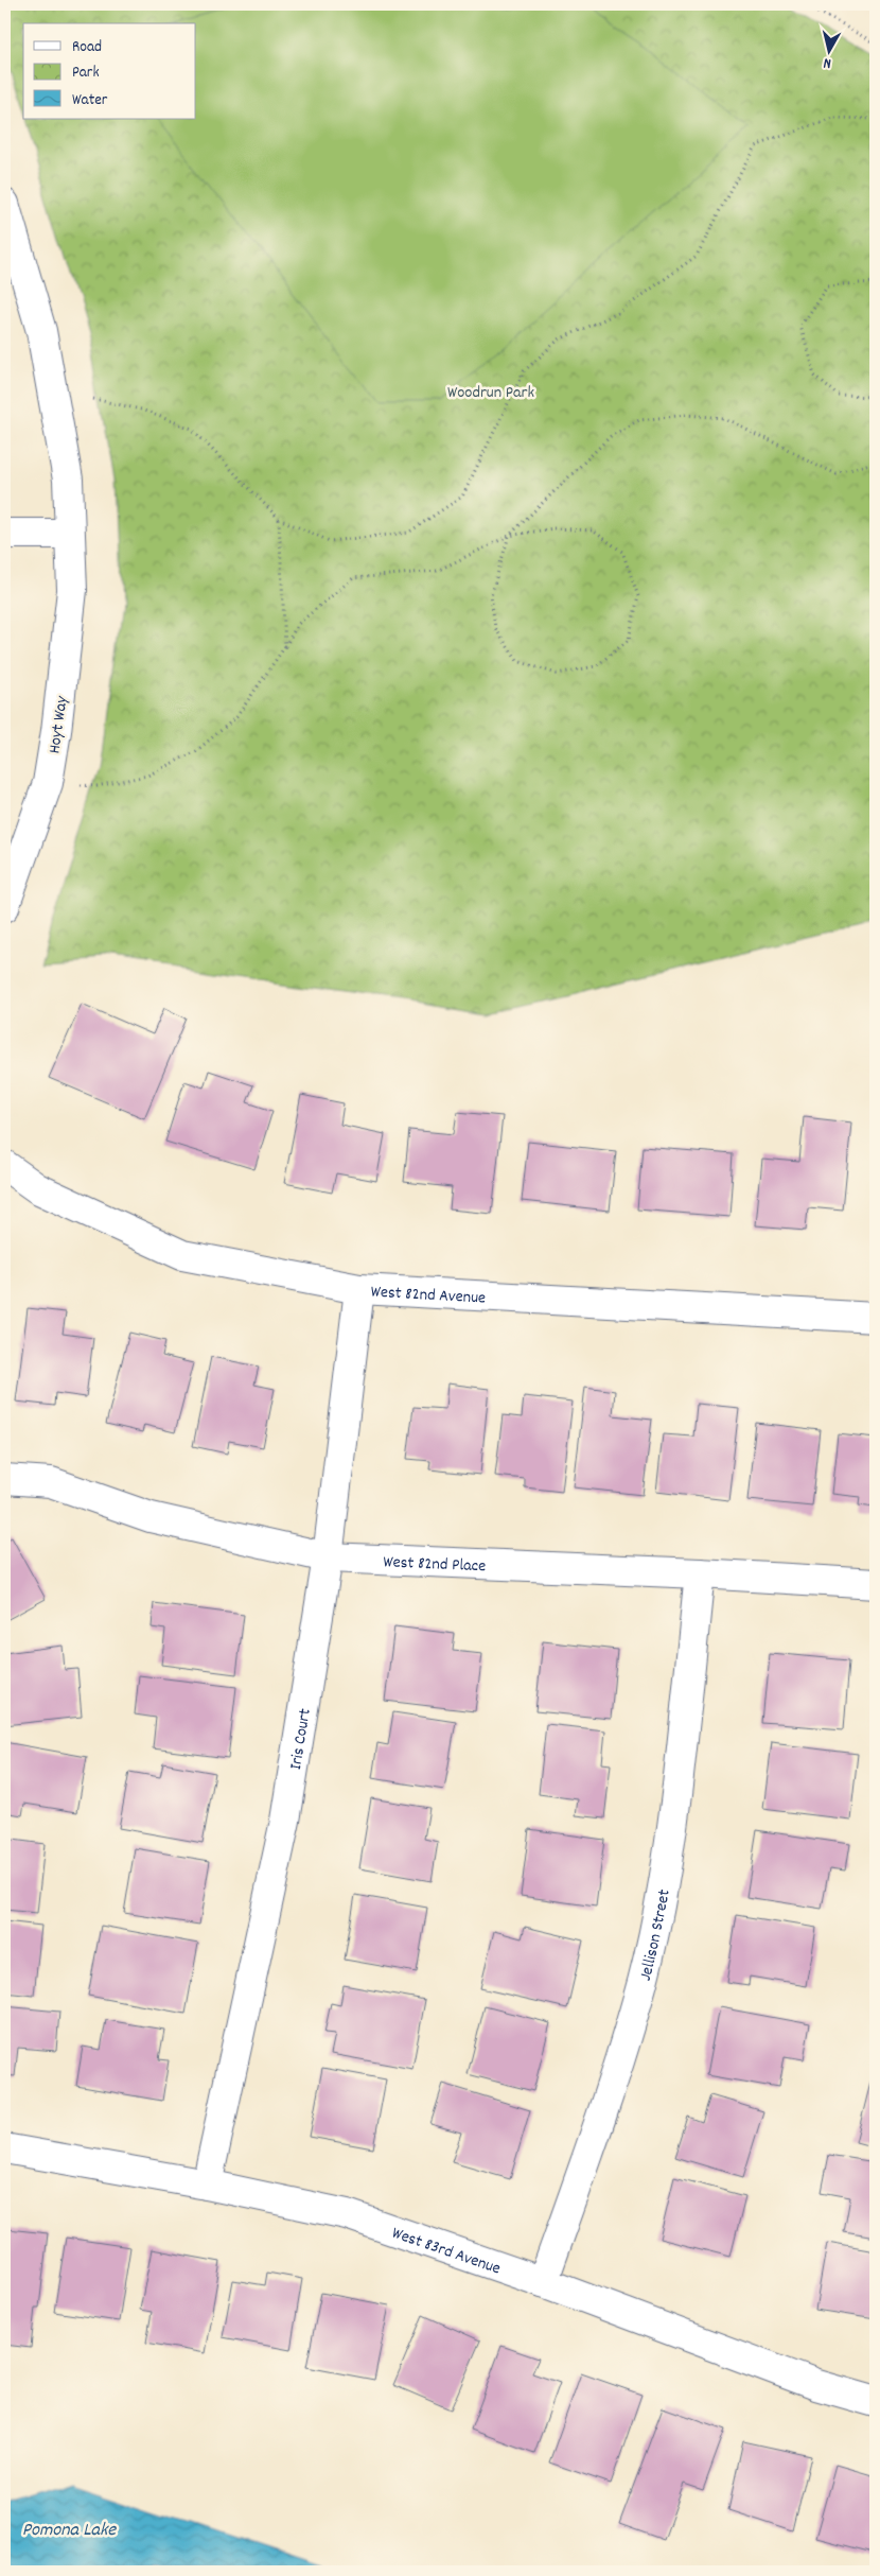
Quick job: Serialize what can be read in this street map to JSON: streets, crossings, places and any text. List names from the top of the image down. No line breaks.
{"streets":{"street":["Hoyt Way","West 82nd Avenue","West 82nd Place","Iris Court","Jellison Street","West 83rd Avenue"]},"crossings":[["West 82nd Avenue","Iris Court"],["West 82nd Place","Iris Court"],["West 82nd Place","Jellison Street"],["Iris Court","West 83rd Avenue"],["Jellison Street","West 83rd Avenue"]],"water":["Pomona Lake"],"parks":["Woodrun Park"],"legend":["Road","Park","Water"],"north":"bottom"}
